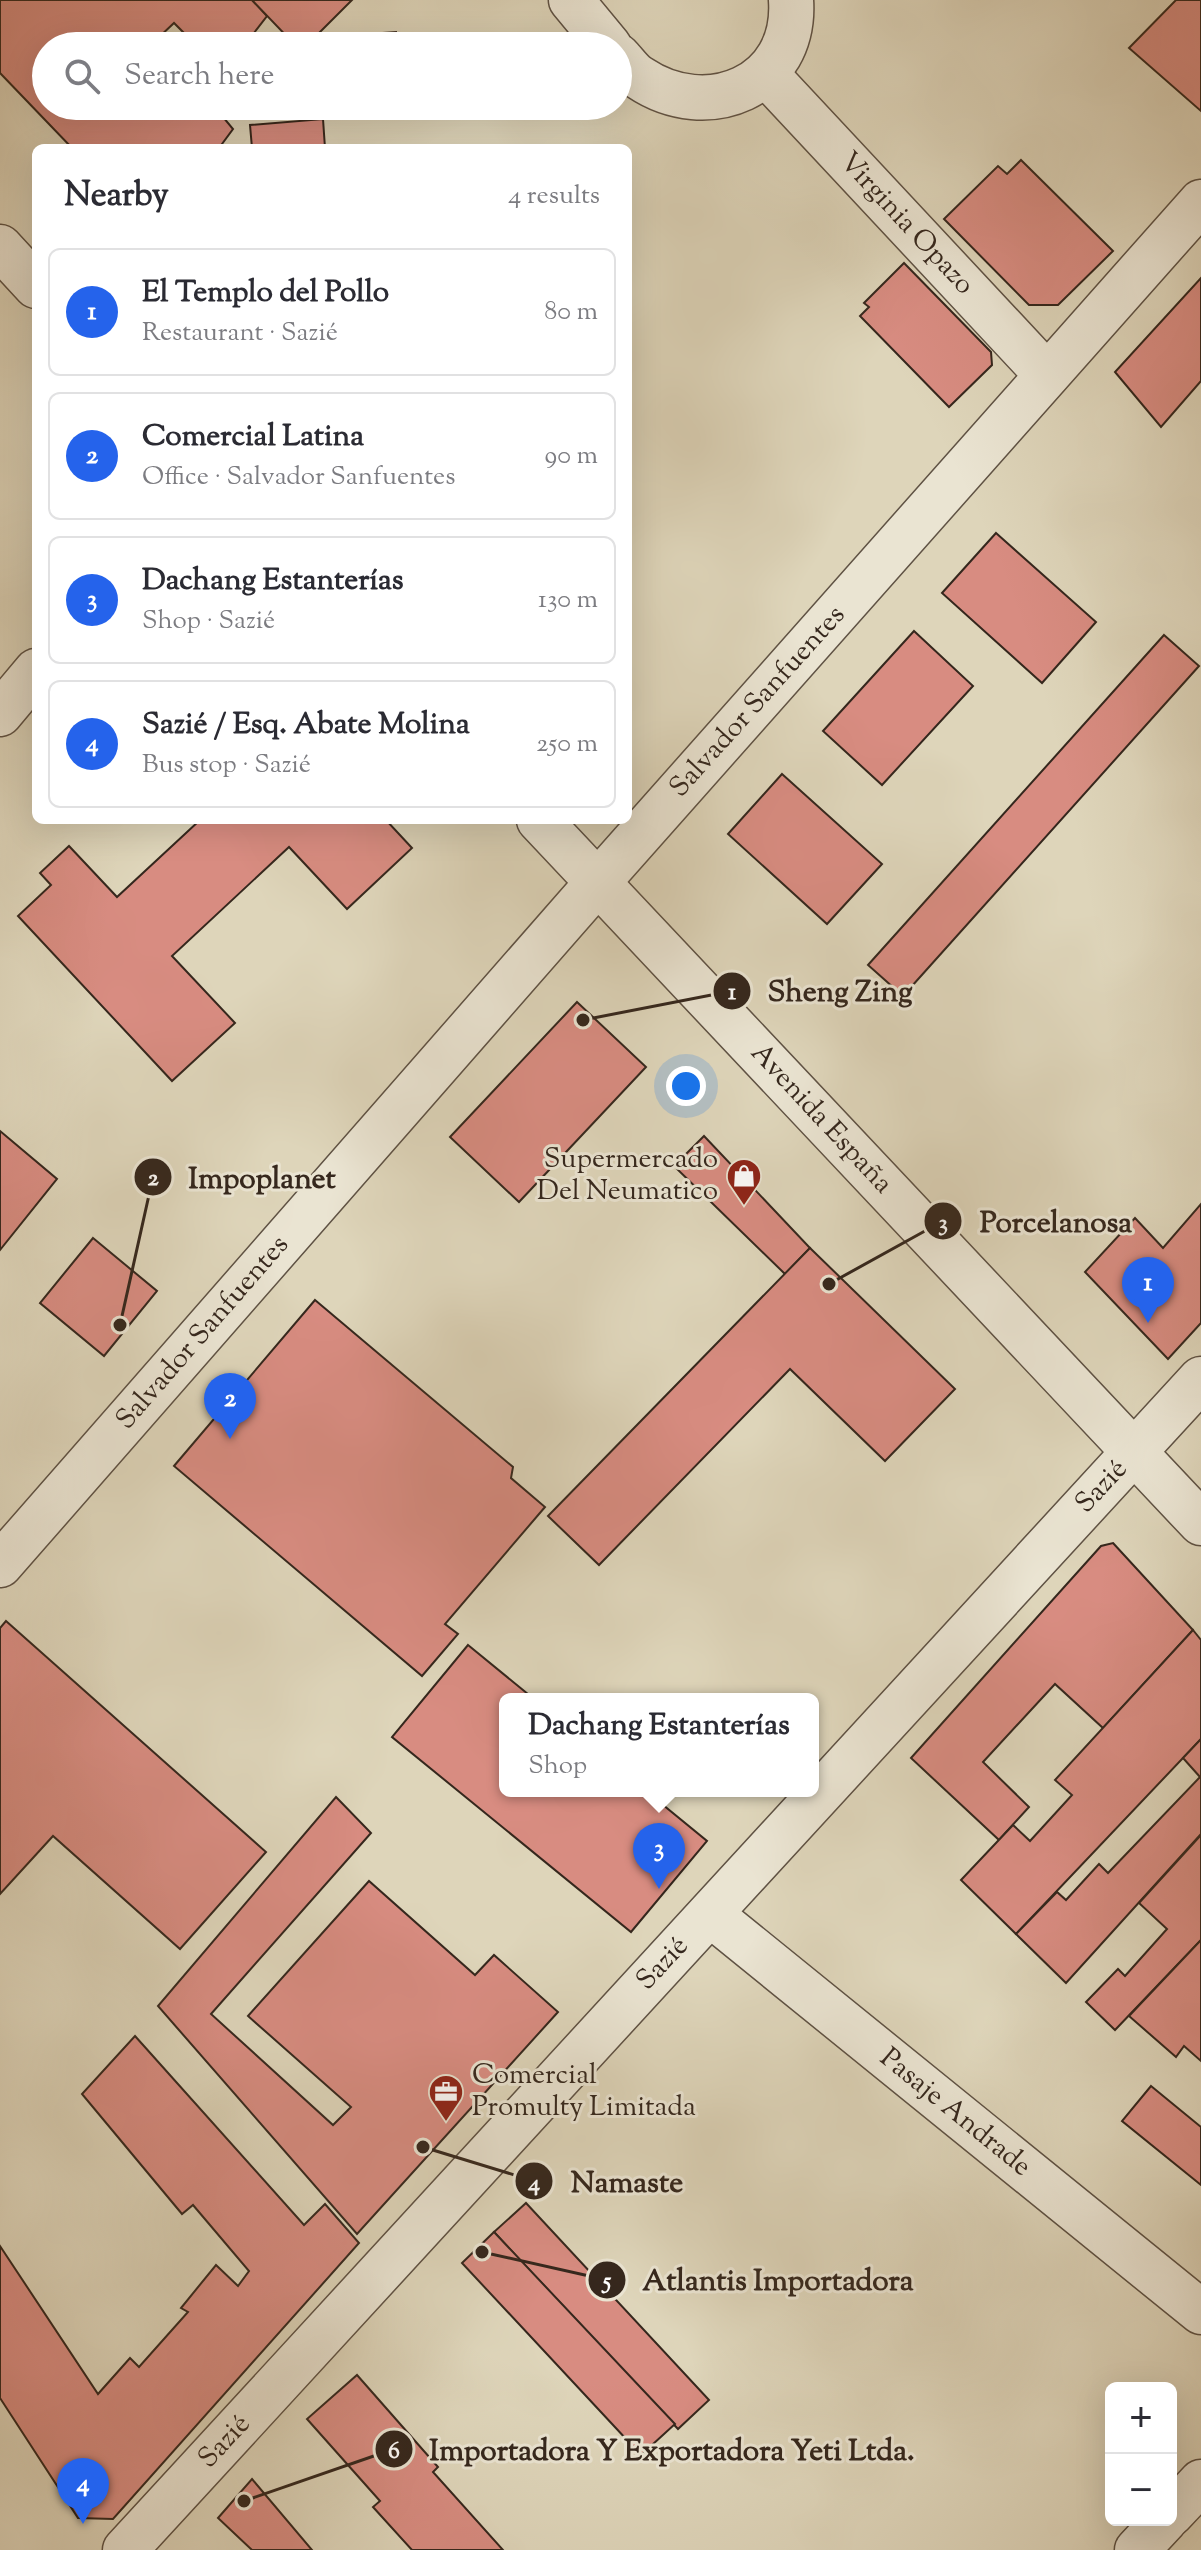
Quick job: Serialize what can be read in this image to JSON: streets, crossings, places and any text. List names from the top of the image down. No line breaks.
{"streets":{"street":["Virginia Opazo","Salvador Sanfuentes","Avenida España","Sazié","Pasaje Andrade"]},"crossings":[["Virginia Opazo","Salvador Sanfuentes"],["Salvador Sanfuentes","Avenida España"],["Avenida España","Sazié"],["Sazié","Pasaje Andrade"]],"places":{"other":["Sheng Zing","Porcelanosa","Impoplanet","Namaste","Atlantis Importadora","Importadora Y Exportadora Yeti Ltda."],"shop":["Supermercado Del Neumatico"],"office":["Comercial Promulty Limitada"]},"page":{"search":"Search here","heading":["Nearby","4 results"],"list":[{"mark":"1","name":"El Templo del Pollo","note":"Restaurant · Sazié","value":"80 m"},{"mark":"2","name":"Comercial Latina","note":"Office · Salvador Sanfuentes","value":"90 m"},{"mark":"3","name":"Dachang Estanterías","note":"Shop · Sazié","value":"130 m"},{"mark":"4","name":"Sazié / Esq. Abate Molina","note":"Bus stop · Sazié","value":"250 m"}],"pins":["1","2","3","4"],"popup":["Dachang Estanterías","Shop"],"map_buttons":["+","−"]}}
